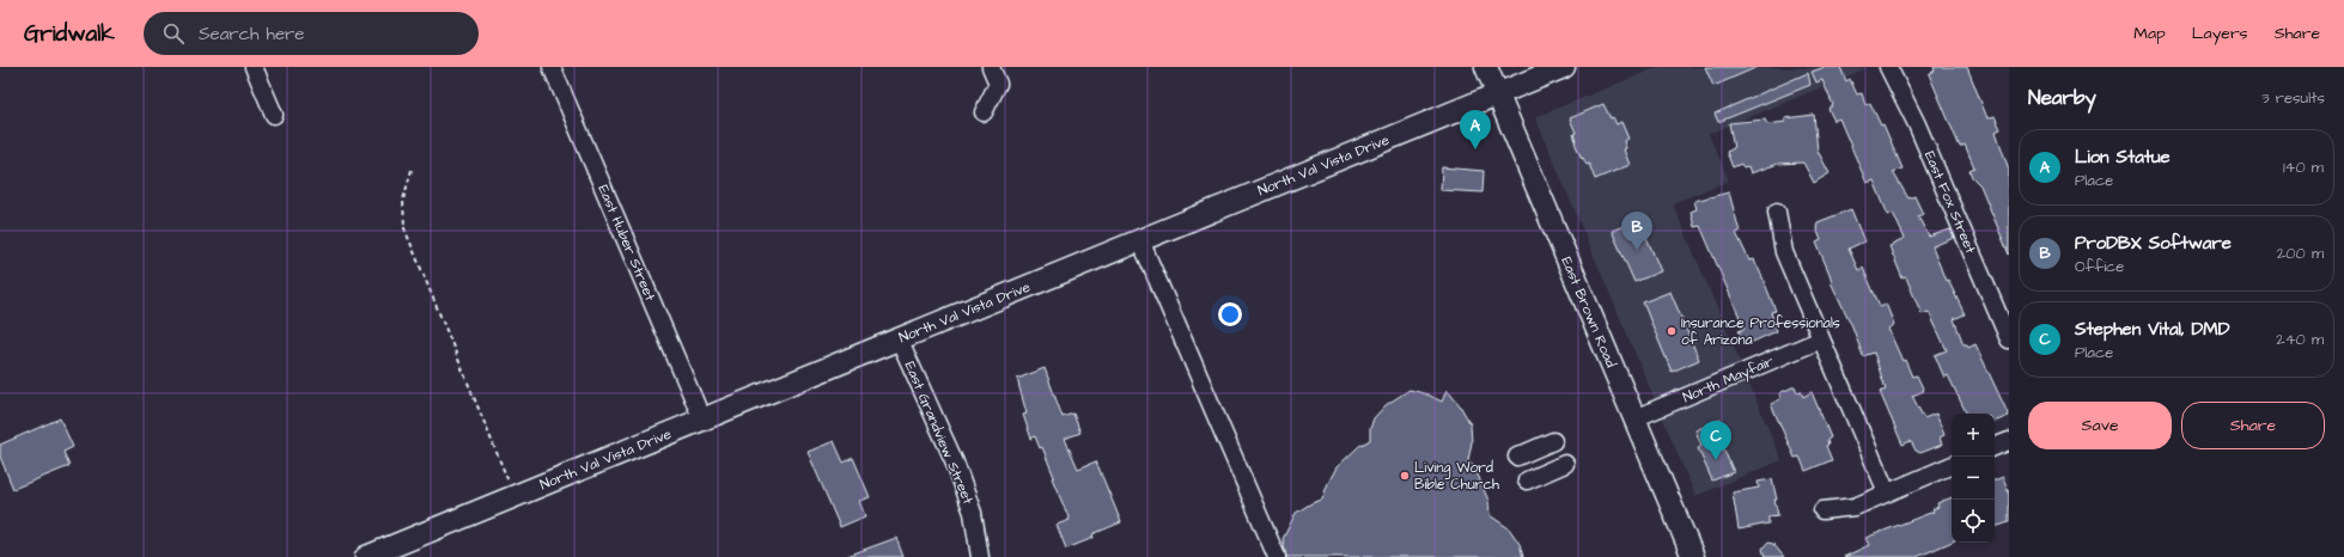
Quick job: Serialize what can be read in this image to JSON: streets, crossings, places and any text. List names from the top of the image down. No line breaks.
{"streets":{"main road":["North Val Vista Drive","East Brown Road"],"street":["East Fox Street","East Huber Street","North Mayfair","East Grandview Street"]},"crossings":[["North Val Vista Drive","East Huber Street"],["North Val Vista Drive","East Brown Road"],["North Val Vista Drive","East Grandview Street"],["East Brown Road","North Mayfair"]],"places":["Insurance Professionals of Arizona","Living Word Bible Church"],"page":{"header":"Gridwalk","search":"Search here","nav":["Map","Layers","Share"],"heading":["Nearby","3 results"],"pins":["A","B","C"],"list":[{"mark":"A","name":"Lion Statue","note":"Place","value":"140 m"},{"mark":"B","name":"ProDBX Software","note":"Office","value":"200 m"},{"mark":"C","name":"Stephen Vital, DMD","note":"Place","value":"240 m"}],"buttons":["Save","Share"],"map_buttons":["+","−"]}}
